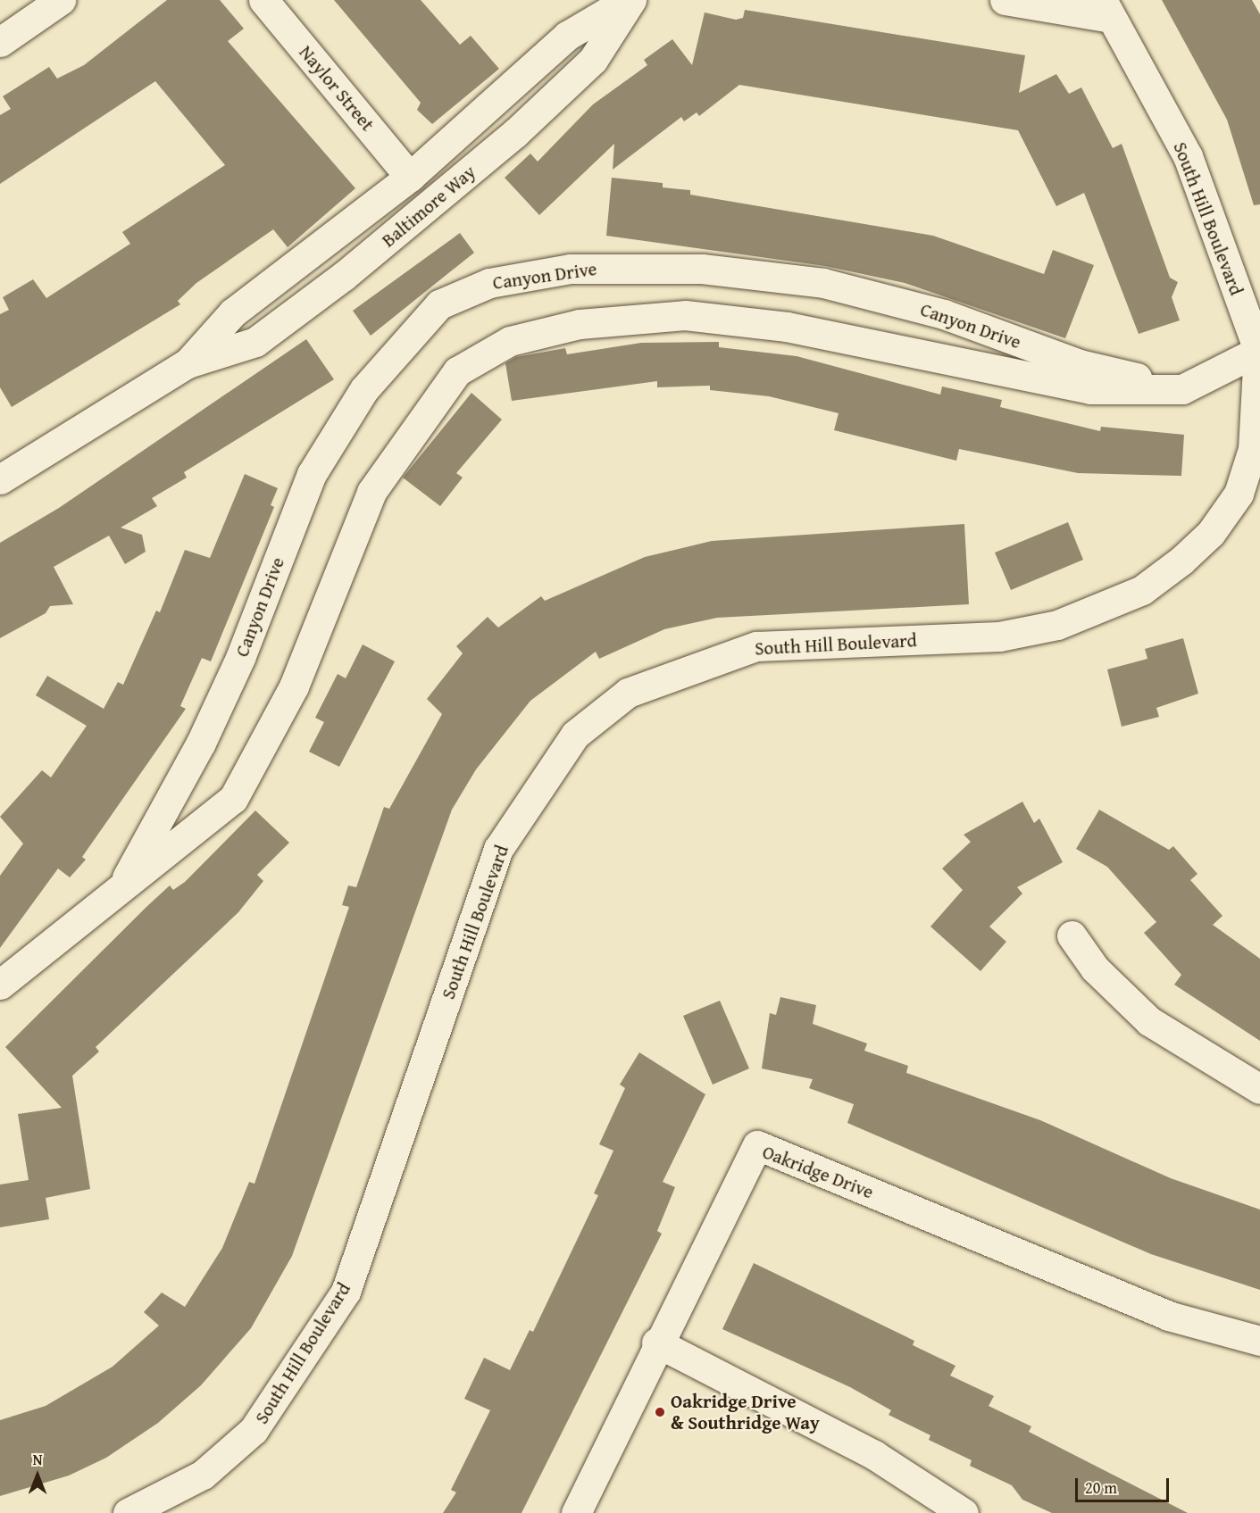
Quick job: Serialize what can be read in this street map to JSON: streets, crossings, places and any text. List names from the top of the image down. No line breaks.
{"streets":{"street":["Naylor Street","Baltimore Way","South Hill Boulevard","Canyon Drive","Oakridge Drive"]},"crossings":[["Naylor Street","Baltimore Way"],["South Hill Boulevard","Canyon Drive"]],"places":["Oakridge Drive & Southridge Way"],"scale_bar":"20 m","north":"top"}
